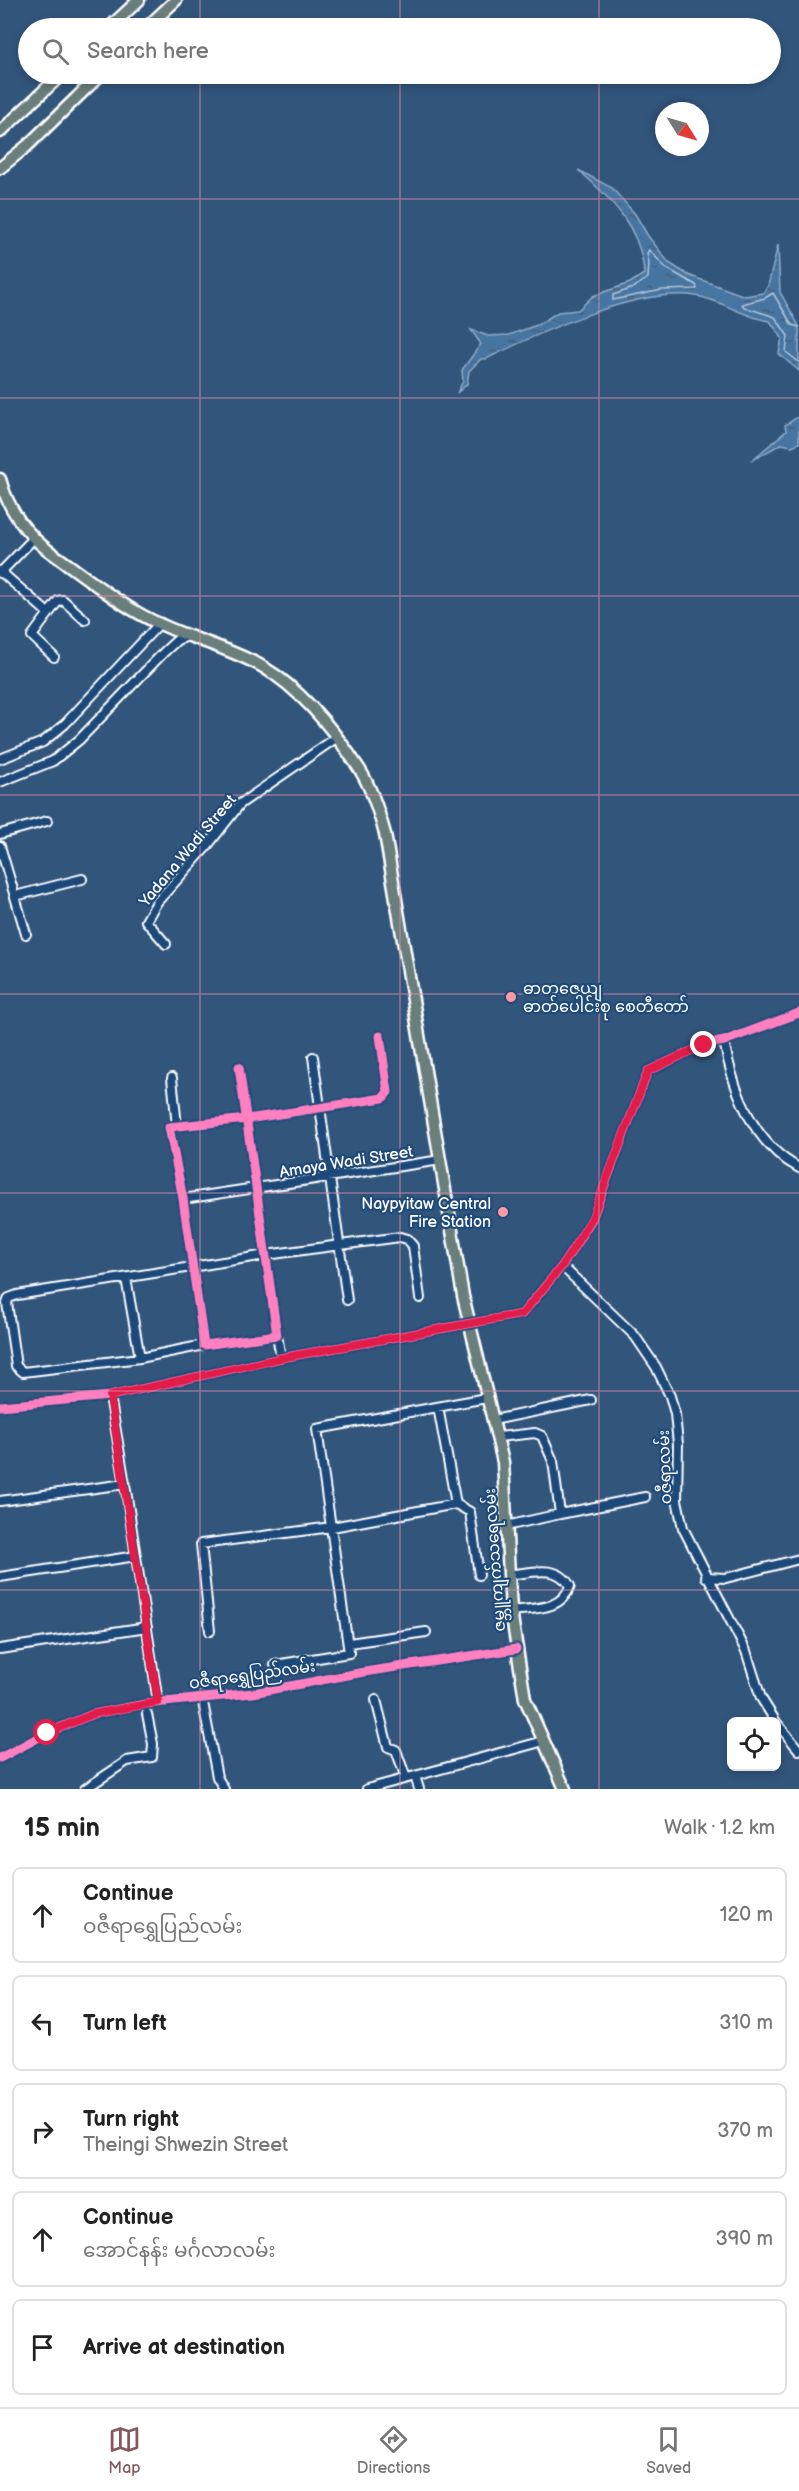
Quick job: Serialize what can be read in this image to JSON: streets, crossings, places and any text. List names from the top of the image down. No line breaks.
{"streets":{"main road":["ဇမ္ဘူကျက်သရေလမ်း"],"street":["Yadana Wadi Street","Amaya Wadi Street","ဝဇီရာလမ်း","ဝဇီရာရွှေပြည်လမ်း"]},"crossings":[["Yadana Wadi Street","ဇမ္ဘူကျက်သရေလမ်း"],["Amaya Wadi Street","ဇမ္ဘူကျက်သရေလမ်း"],["ဇမ္ဘူကျက်သရေလမ်း","ဝဇီရာရွှေပြည်လမ်း"]],"places":["ဓာတုဇေယျ ဓာတ်ပေါင်းစု စေတီတော်","Naypyitaw Central Fire Station"],"north":"bottom right","page":{"search":"Search here","heading":["15 min","Walk · 1.2 km"],"list":[["Continue","ဝဇီရာရွှေပြည်လမ်း","120 m"],["Turn left","310 m"],["Turn right","Theingi Shwezin Street","370 m"],["Continue","အောင်နန်း မင်္ဂလာလမ်း","390 m"],"Arrive at destination"],"nav":["Map","Directions","Saved"]}}
